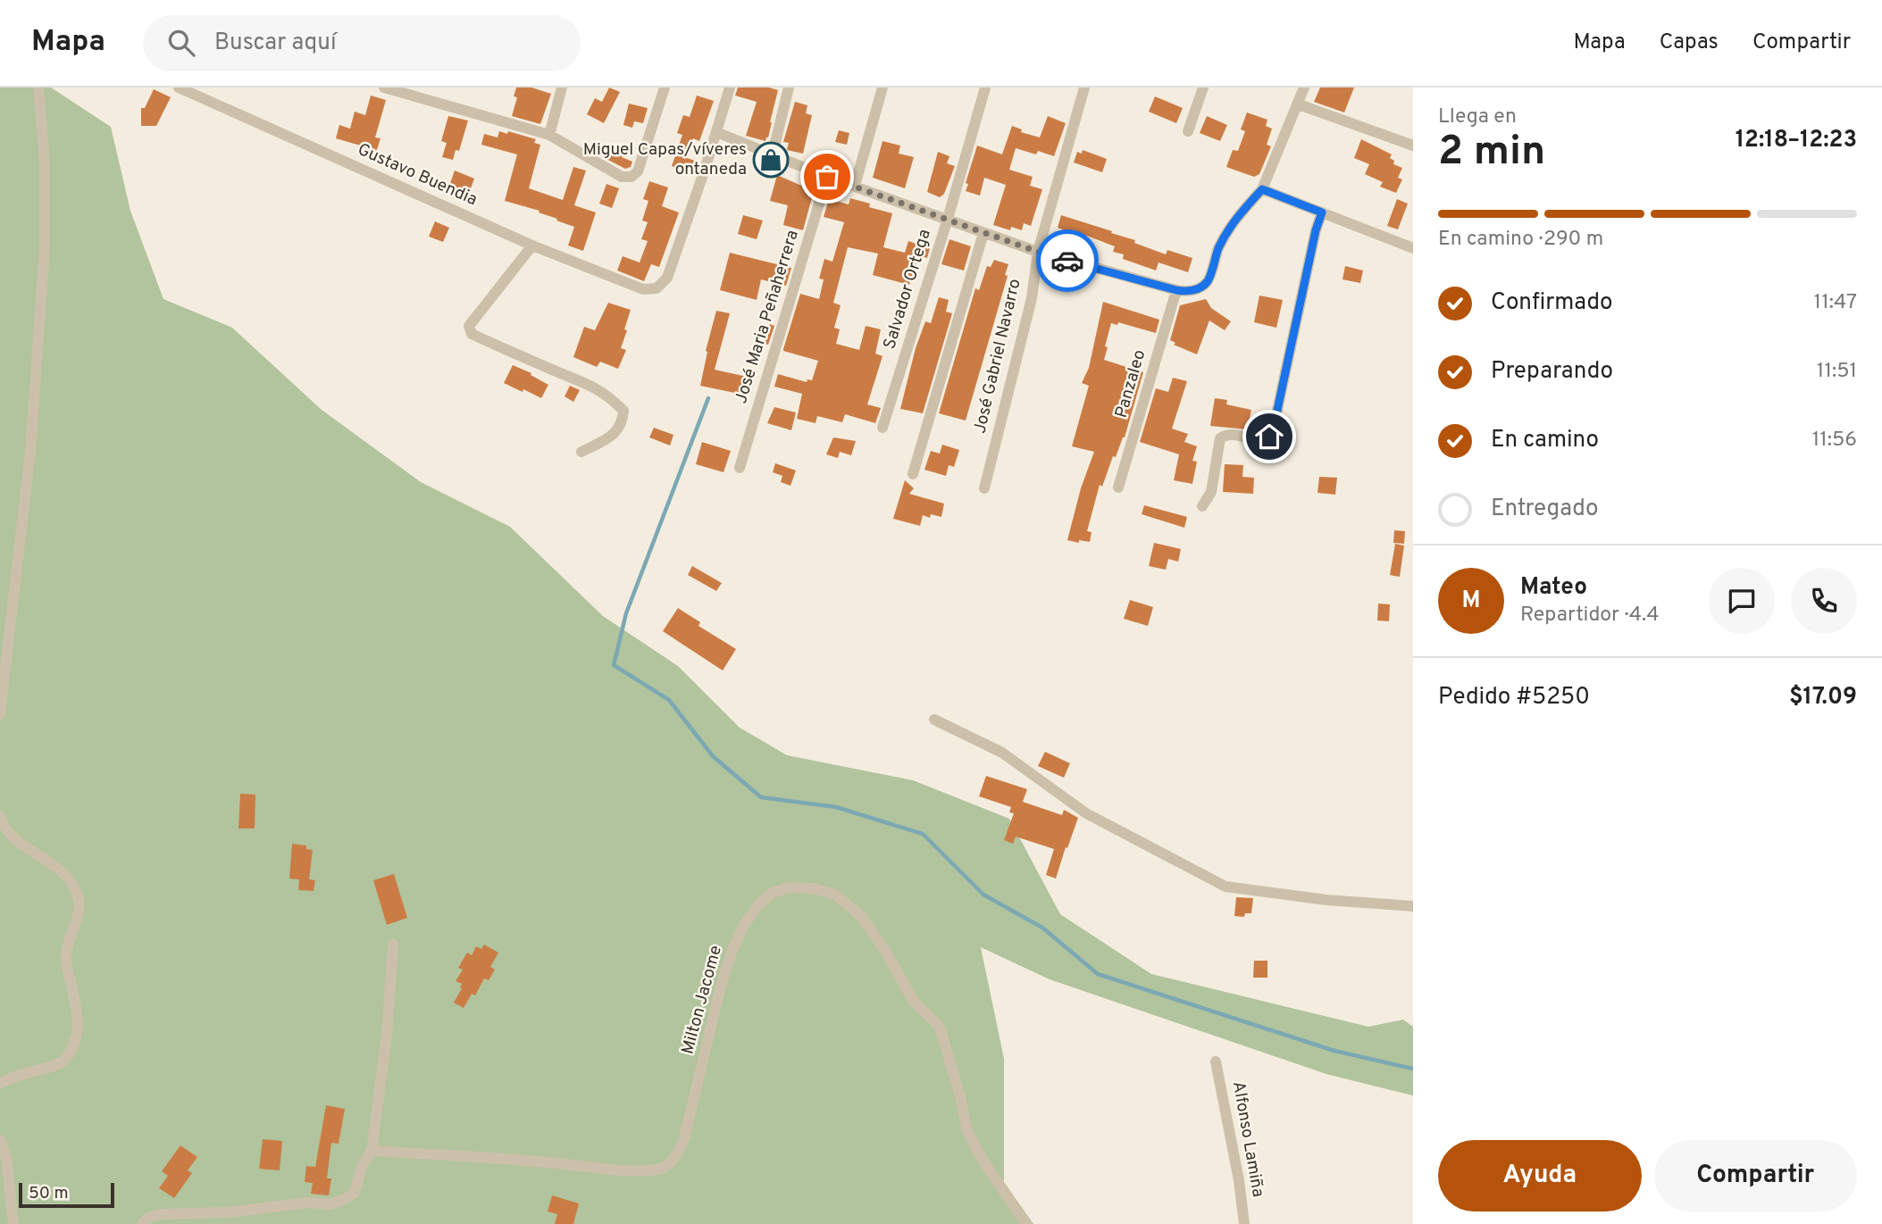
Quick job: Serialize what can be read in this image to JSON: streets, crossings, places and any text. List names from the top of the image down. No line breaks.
{"streets":{"street":["Gustavo Buendia","Salvador Ortega","José Maria Peñaherrera","José Gabriel Navarro","Panzaleo","Milton Jacome","Alfonso Lamiña"]},"places":{"shop":["Miguel Capas/víveres ontaneda"]},"scale_bar":"50 m","page":{"header":"Mapa","search":"Buscar aquí","nav":["Mapa","Capas","Compartir"],"heading":["2 min","Llega en","12:18–12:23"],"panel":["Mateo","Repartidor · 4.4","Pedido #5250","$17.09"],"bar":"En camino · 290 m","list":[["Confirmado","11:47"],["Preparando","11:51"],["En camino","11:56"],"Entregado"],"round":"M","buttons":["Ayuda","Compartir"],"scale":"50 m"}}
